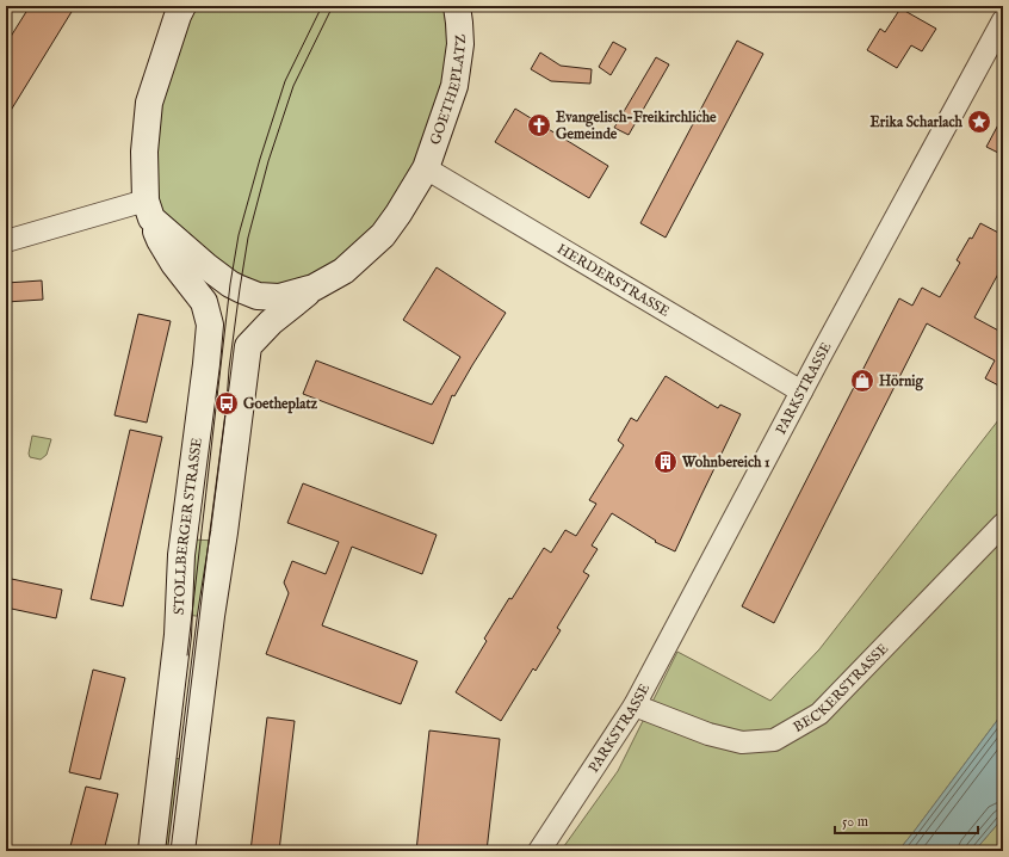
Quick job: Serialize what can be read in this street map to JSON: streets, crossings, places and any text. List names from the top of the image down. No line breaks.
{"streets":{"main road":["GOETHEPLATZ","STOLLBERGER STRASSE"],"street":["HERDERSTRASSE","PARKSTRASSE","BECKERSTRASSE"]},"crossings":[["GOETHEPLATZ","HERDERSTRASSE"],["GOETHEPLATZ","STOLLBERGER STRASSE"],["HERDERSTRASSE","PARKSTRASSE"],["PARKSTRASSE","BECKERSTRASSE"]],"places":{"place":["Erika Scharlach"],"church":["Evangelisch-Freikirchliche Gemeinde"],"shop":["Hörnig"],"bus stop":["Goetheplatz"],"building":["Wohnbereich 1"]},"scale_bar":"50 m"}
